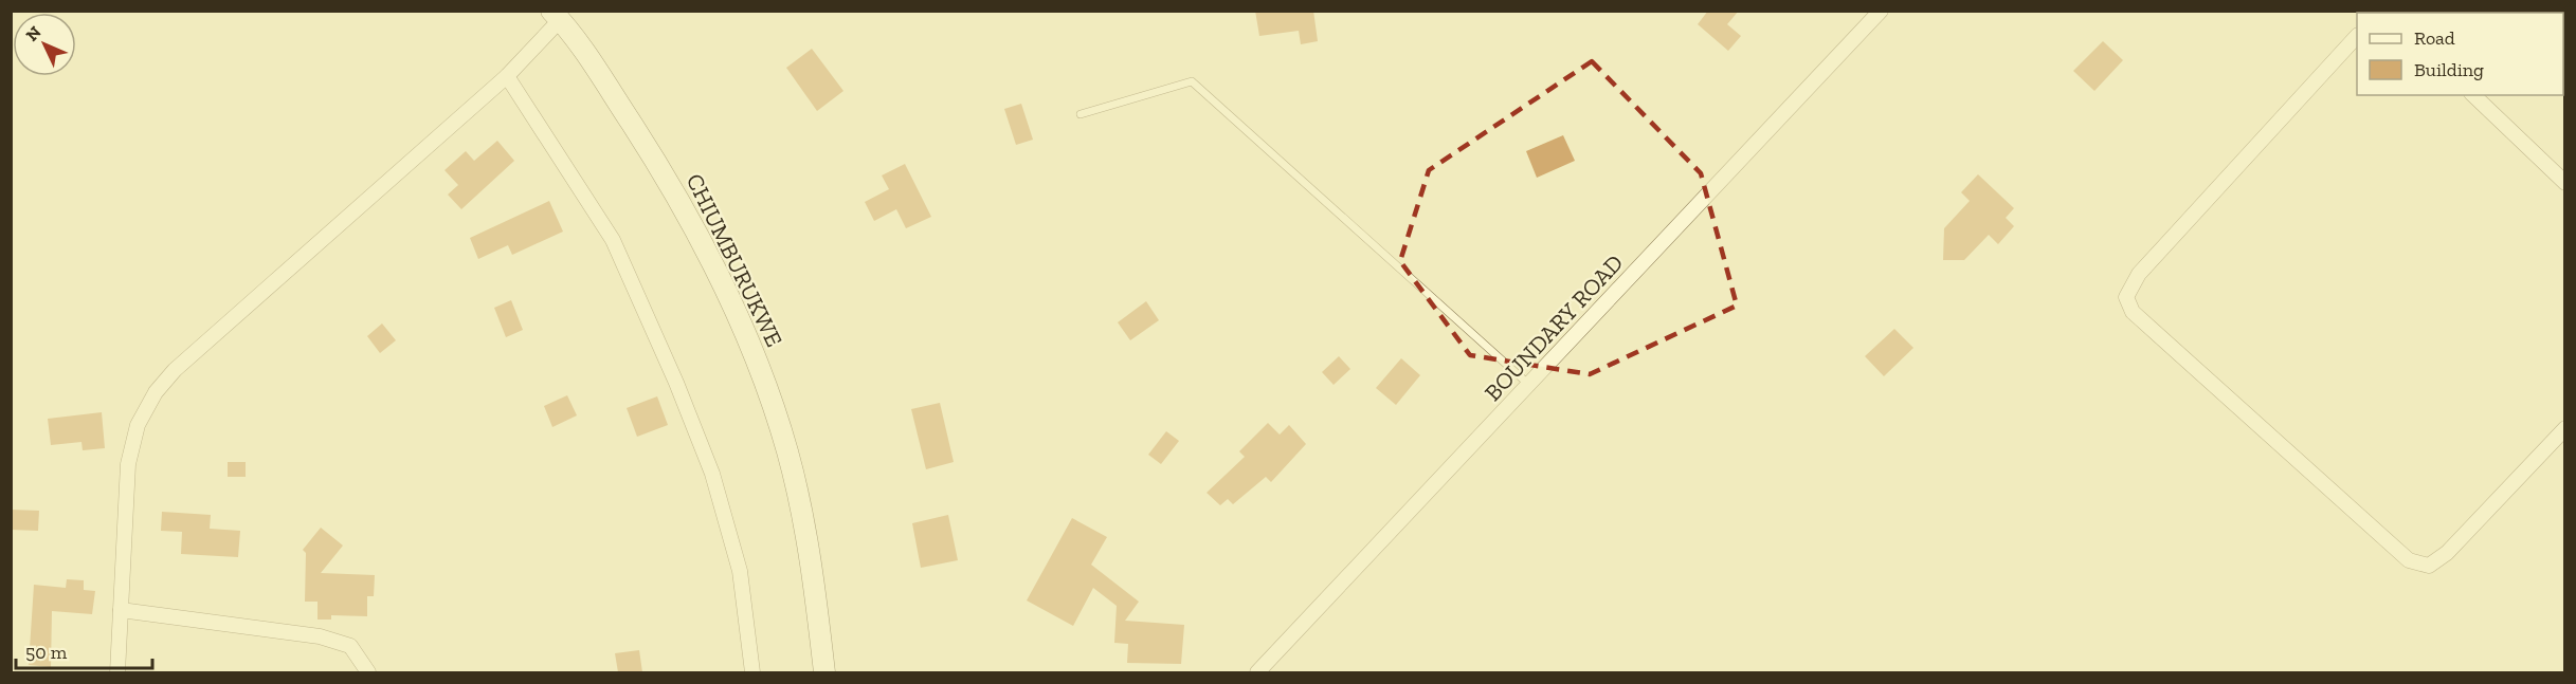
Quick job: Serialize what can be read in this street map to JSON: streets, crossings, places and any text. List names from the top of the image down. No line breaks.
{"streets":{"street":["CHIUMBURUKWE","BOUNDARY ROAD"]},"legend":["Road","Building"],"scale_bar":"50 m","north":"top left"}
